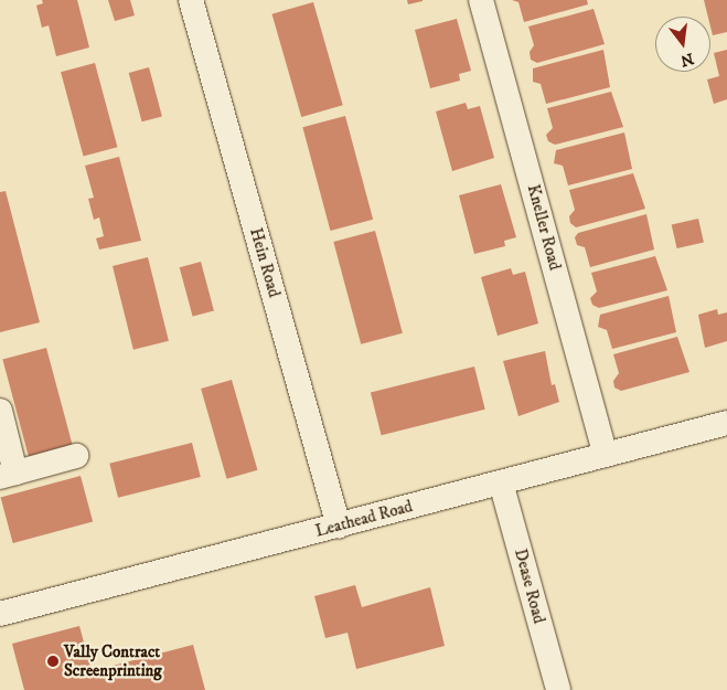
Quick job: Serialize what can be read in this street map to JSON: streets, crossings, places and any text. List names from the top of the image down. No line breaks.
{"streets":{"street":["Kneller Road","Hein Road","Leathead Road","Dease Road"]},"crossings":[["Kneller Road","Leathead Road"],["Hein Road","Leathead Road"],["Leathead Road","Dease Road"]],"places":["Vally Contract Screenprinting"],"north":"bottom"}
